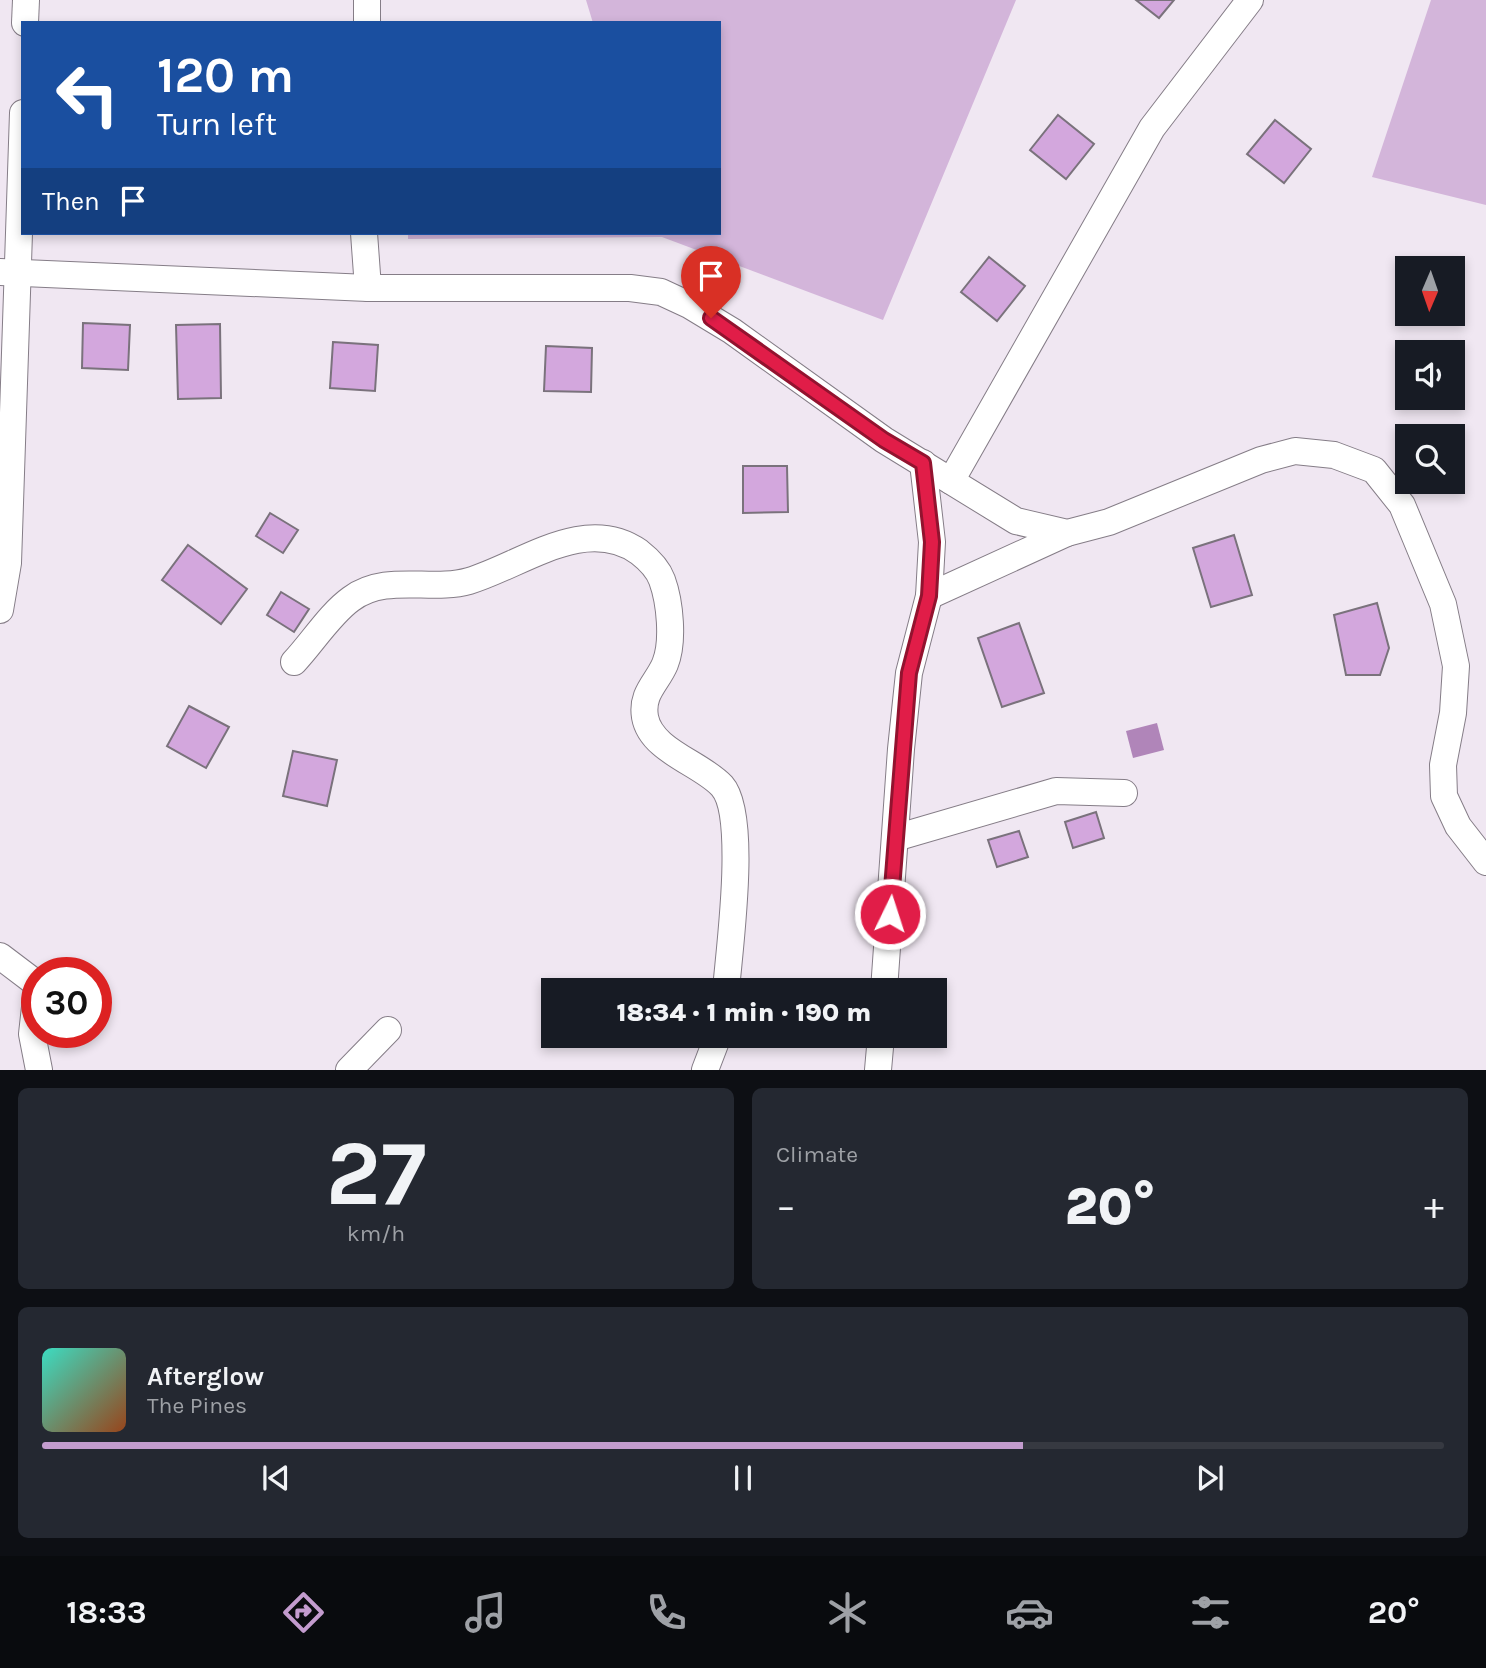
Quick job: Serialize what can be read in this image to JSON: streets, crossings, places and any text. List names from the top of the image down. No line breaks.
{"north":"bottom","page":{"turn":["120 m","Turn left"],"then":"Then","limit":"30","trip":"18:34 · 1 min · 190 m","tile":[["27","km/h"],"Climate"],"heat":["−","20°","+"],"song":["Afterglow","The Pines"],"tabs":["18:33","20°"]}}
